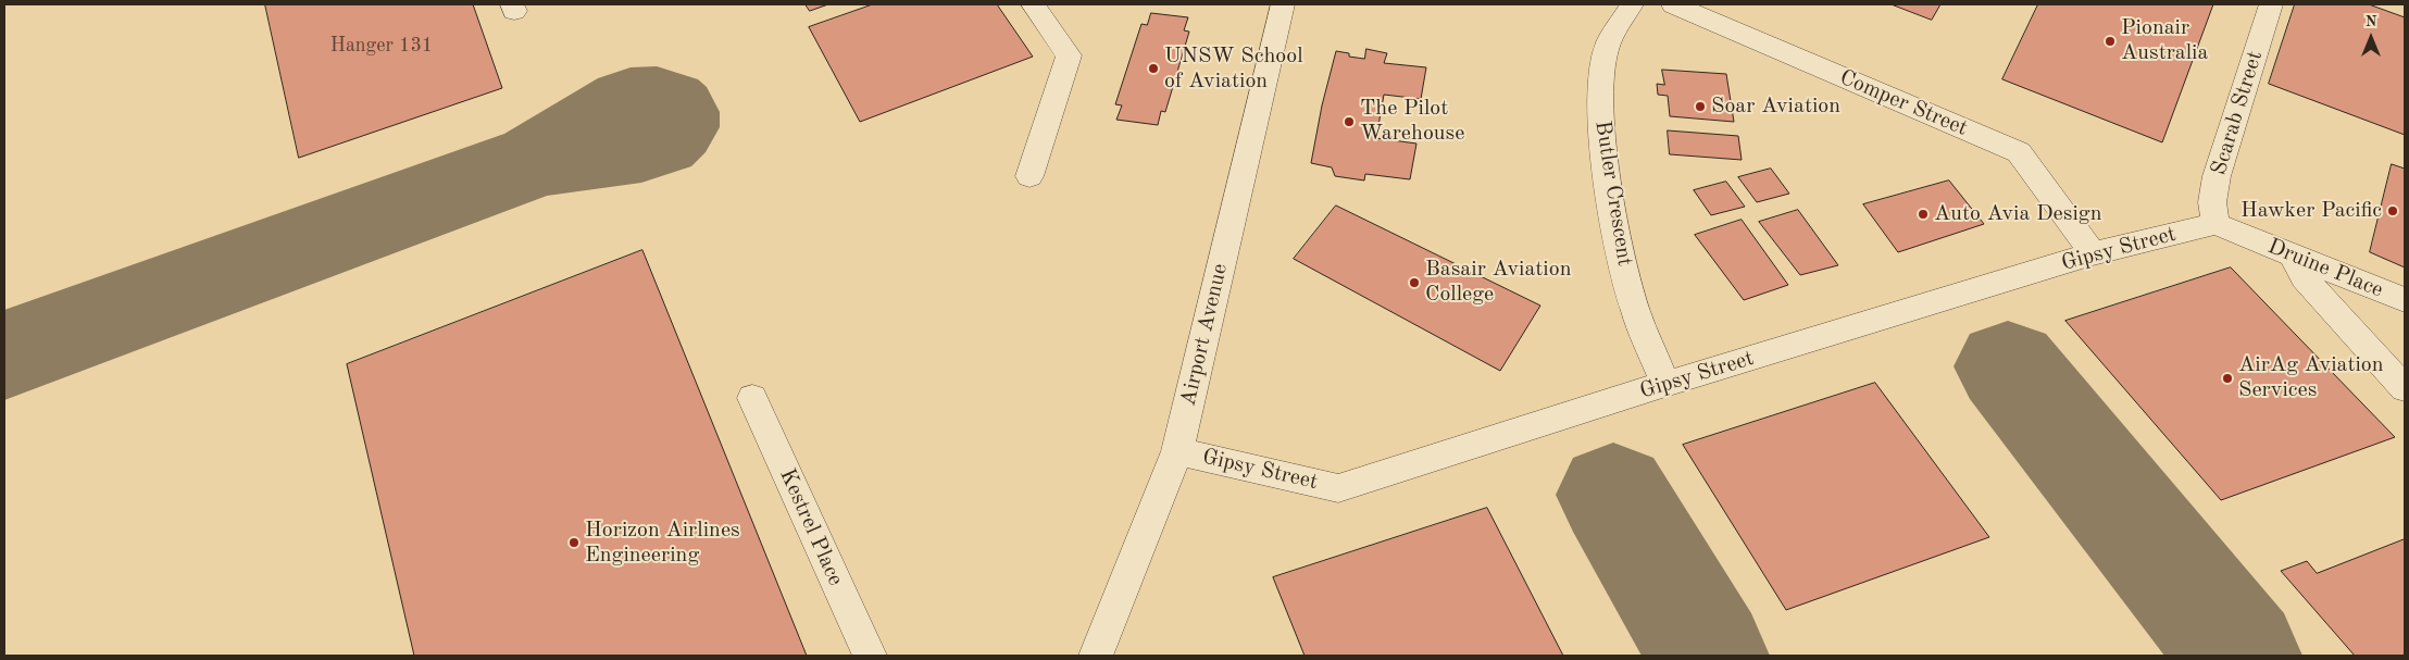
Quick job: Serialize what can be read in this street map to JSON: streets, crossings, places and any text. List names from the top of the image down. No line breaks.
{"streets":{"lane":["Comper Street","Scarab Street","Butler Crescent","Gipsy Street","Druine Place","Airport Avenue","Kestrel Place"]},"crossings":[["Comper Street","Gipsy Street"],["Scarab Street","Gipsy Street"],["Scarab Street","Druine Place"],["Butler Crescent","Gipsy Street"],["Gipsy Street","Druine Place"],["Gipsy Street","Airport Avenue"]],"places":["Pionair Australia","UNSW School of Aviation","Soar Aviation","The Pilot Warehouse","Hawker Pacific","Auto Avia Design","Basair Aviation College","AirAg Aviation Services","Horizon Airlines Engineering"],"house_numbers":["Hanger 131"],"north":"top"}
